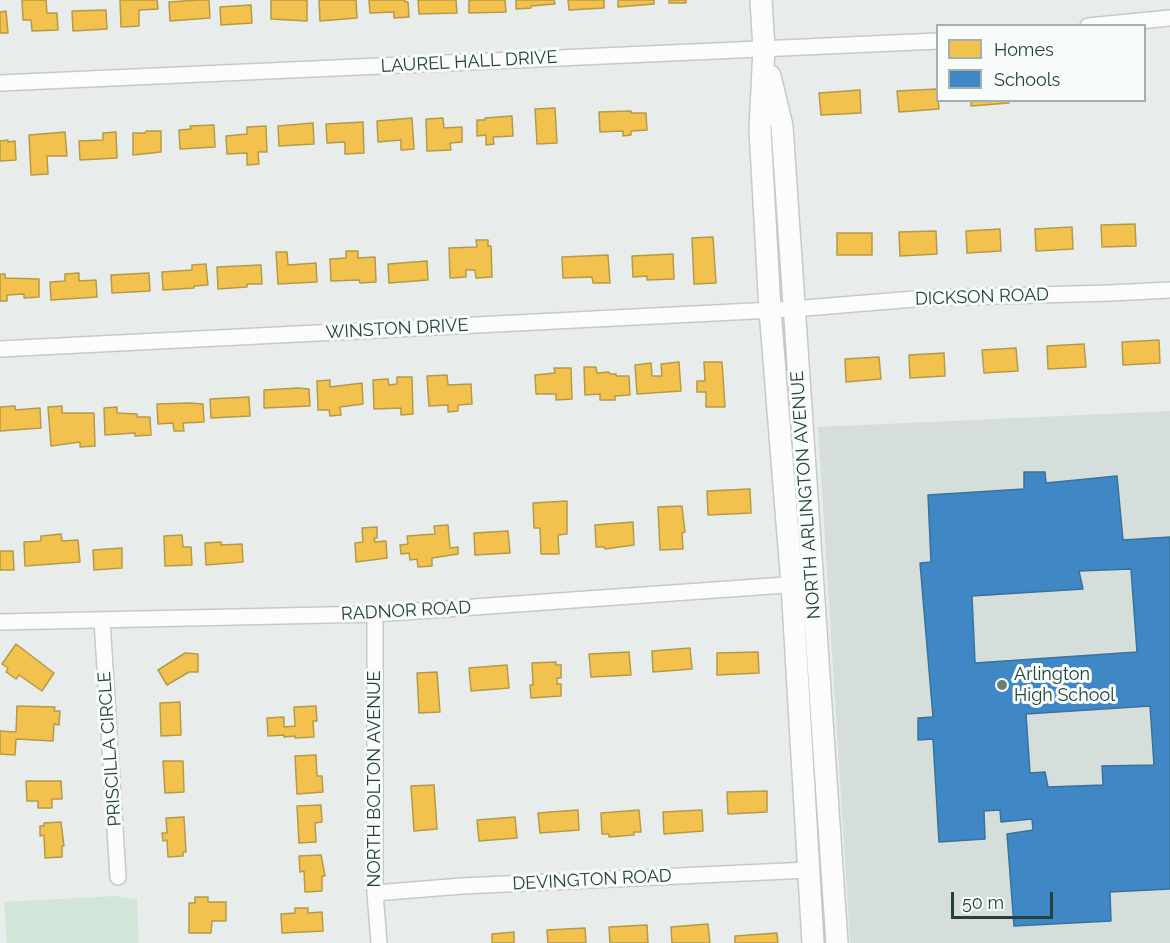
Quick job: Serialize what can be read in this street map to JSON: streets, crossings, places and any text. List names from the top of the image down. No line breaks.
{"streets":{"main road":["NORTH ARLINGTON AVENUE"],"street":["LAUREL HALL DRIVE","DICKSON ROAD","WINSTON DRIVE","RADNOR ROAD","PRISCILLA CIRCLE","NORTH BOLTON AVENUE","DEVINGTON ROAD"]},"crossings":[["LAUREL HALL DRIVE","NORTH ARLINGTON AVENUE"],["DICKSON ROAD","WINSTON DRIVE"],["DICKSON ROAD","NORTH ARLINGTON AVENUE"],["WINSTON DRIVE","NORTH ARLINGTON AVENUE"],["NORTH ARLINGTON AVENUE","RADNOR ROAD"],["NORTH ARLINGTON AVENUE","DEVINGTON ROAD"],["RADNOR ROAD","PRISCILLA CIRCLE"],["RADNOR ROAD","NORTH BOLTON AVENUE"],["NORTH BOLTON AVENUE","DEVINGTON ROAD"]],"places":["Arlington High School"],"legend":["Homes","Schools"],"scale_bar":"50 m"}
